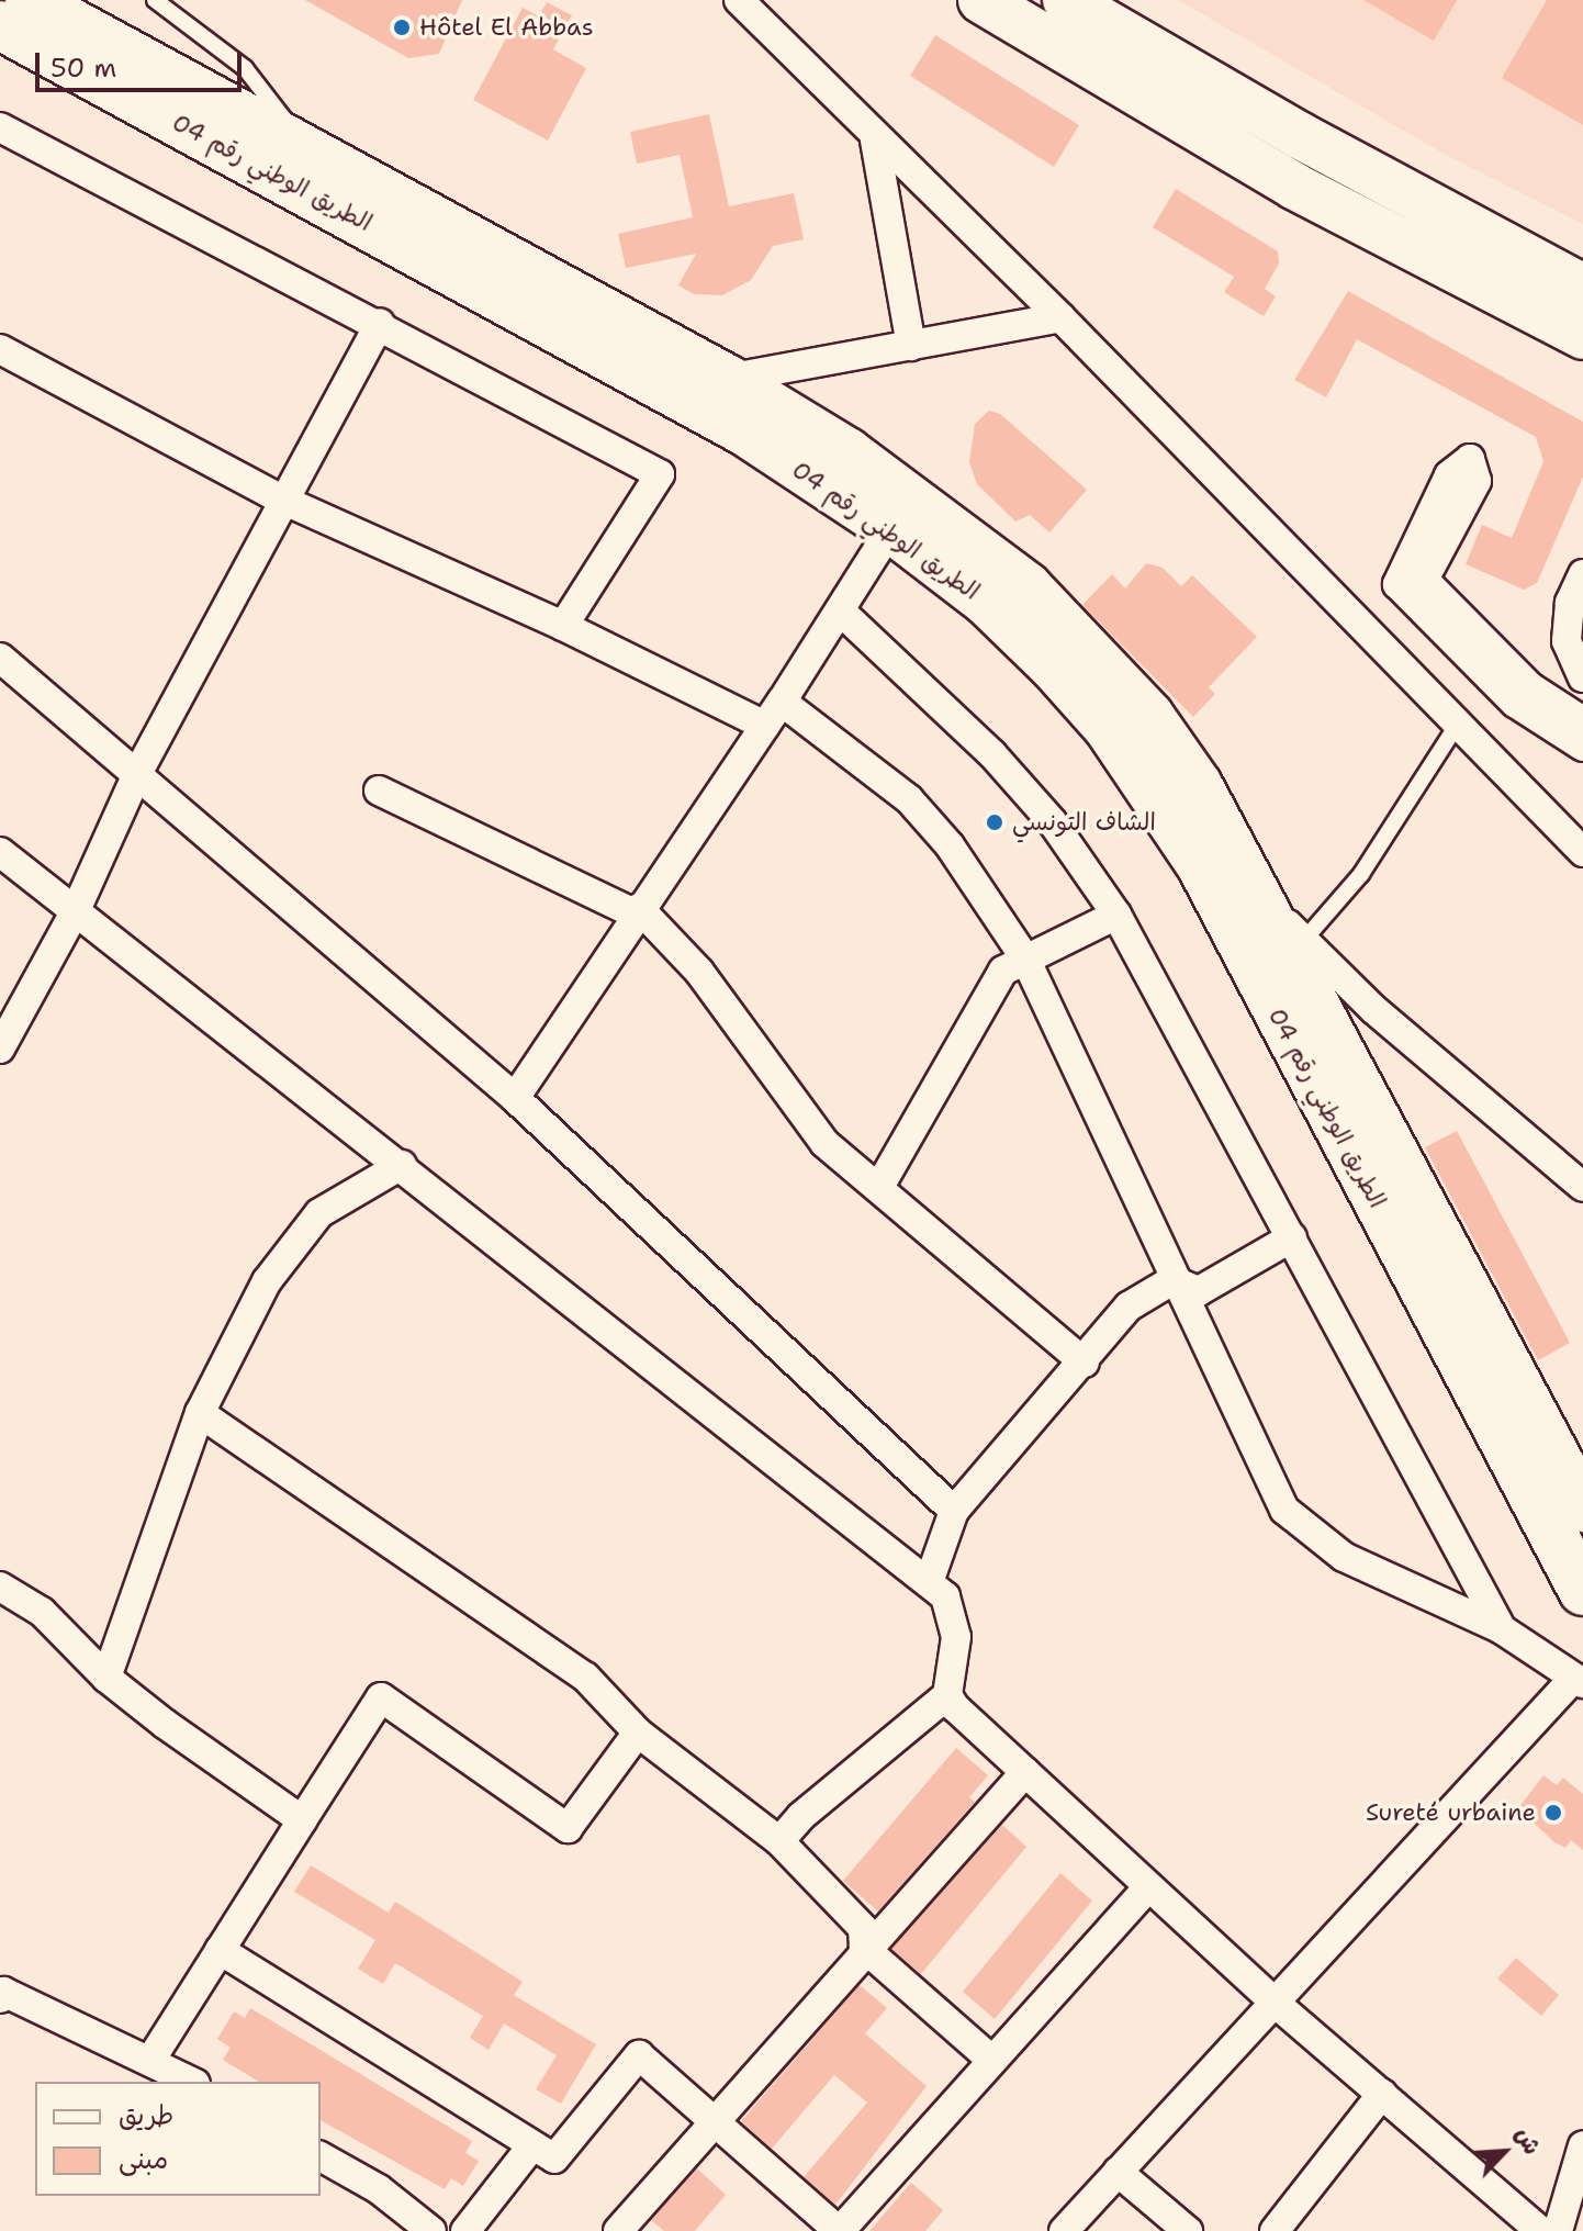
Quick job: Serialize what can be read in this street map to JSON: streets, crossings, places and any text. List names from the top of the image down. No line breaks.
{"streets":{"highway":["الطريق الوطني رقم 04"]},"places":["Hôtel El Abbas","الشاف التونسي","Sureté urbaine"],"legend":["طريق","مبنى"],"scale_bar":"50 m","north":"top right"}
